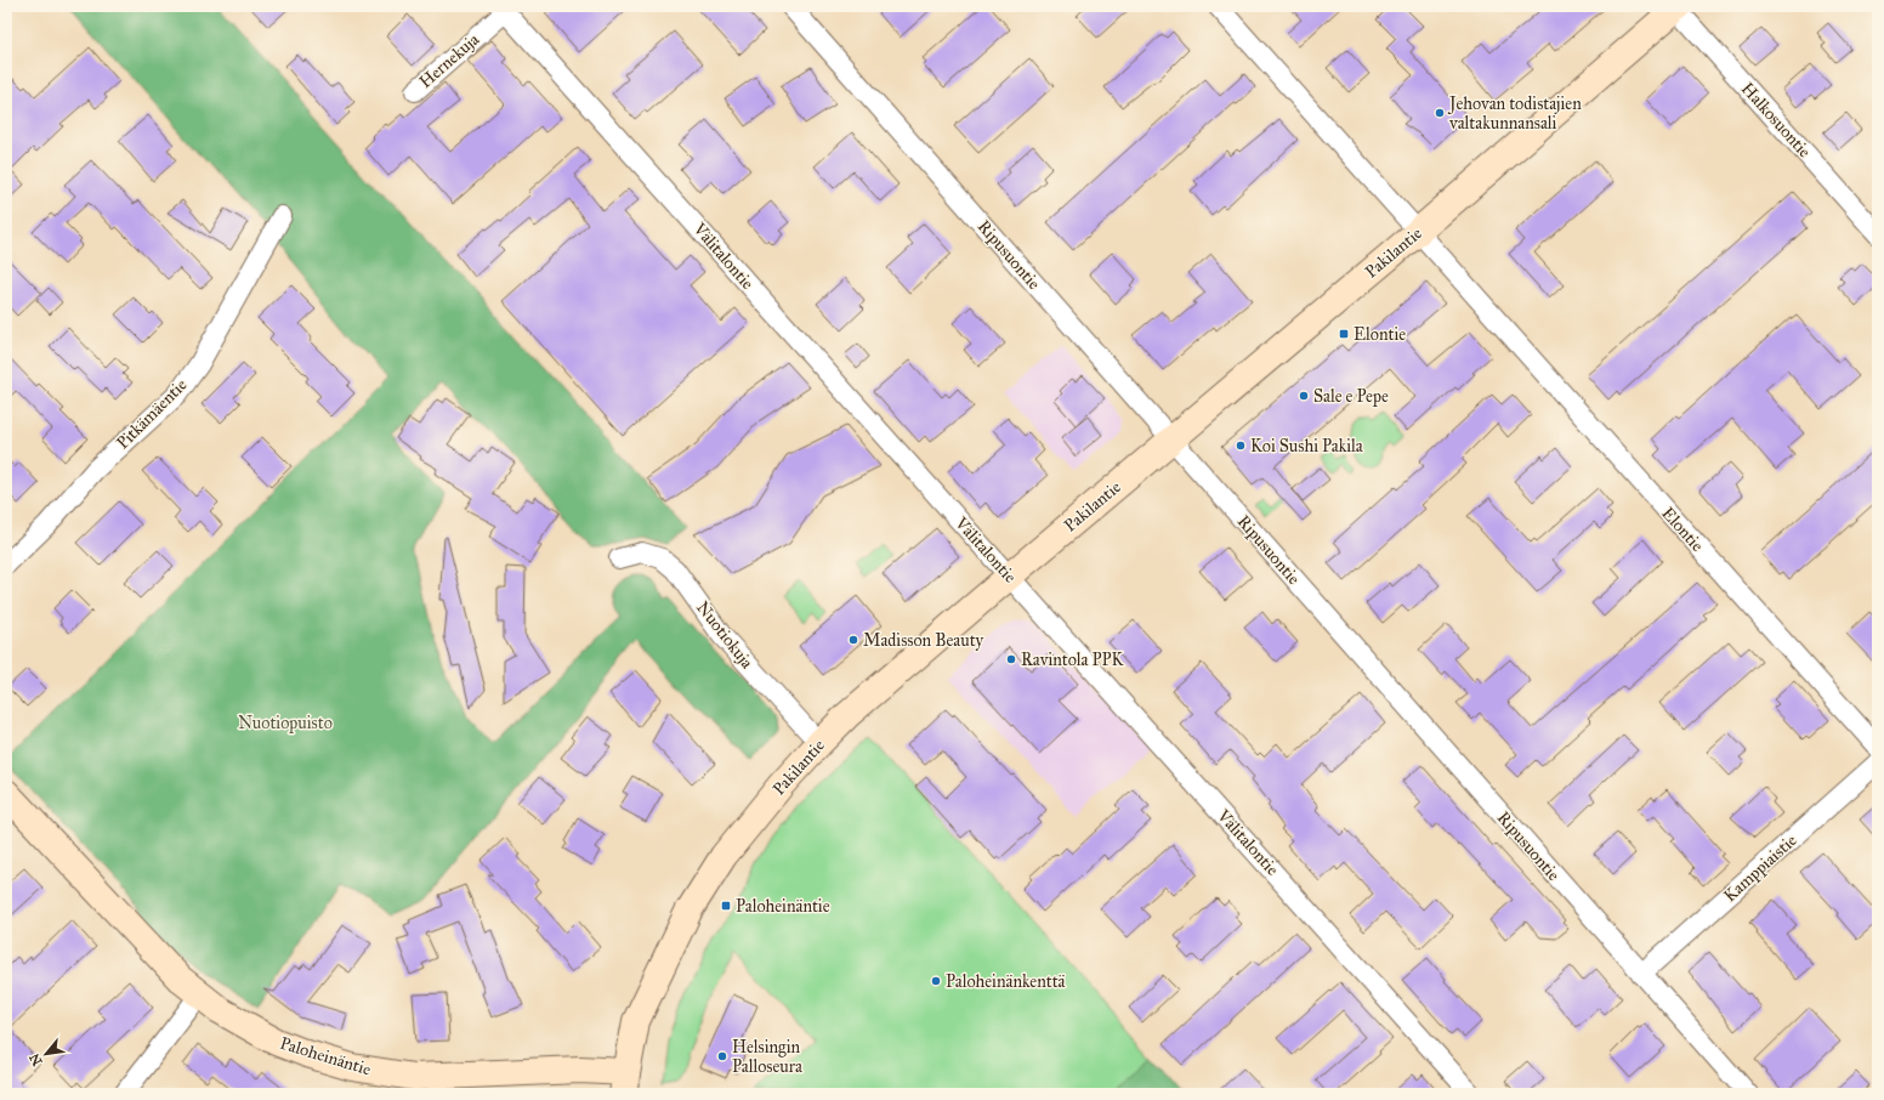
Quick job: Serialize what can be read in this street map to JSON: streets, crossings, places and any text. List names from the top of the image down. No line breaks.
{"streets":{"main road":["Pakilantie","Paloheinäntie"],"street":["Hernekuja","Halkosuontie","Ripusuontie","Välitalontie","Pitkämäentie","Elontie","Nuotiokuja","Kamppiaistie"]},"crossings":[["Hernekuja","Välitalontie"],["Halkosuontie","Pakilantie"],["Pakilantie","Ripusuontie"],["Pakilantie","Välitalontie"],["Pakilantie","Elontie"],["Pakilantie","Nuotiokuja"],["Pakilantie","Paloheinäntie"],["Ripusuontie","Kamppiaistie"]],"parks":["Nuotiopuisto"],"places":{"other":["Jehovan todistajien valtakunnansali","Sale e Pepe","Koi Sushi Pakila","Madisson Beauty","Ravintola PPK","Paloheinänkenttä","Helsingin Palloseura"],"transit":["Elontie","Paloheinäntie"]},"north":"bottom left"}
